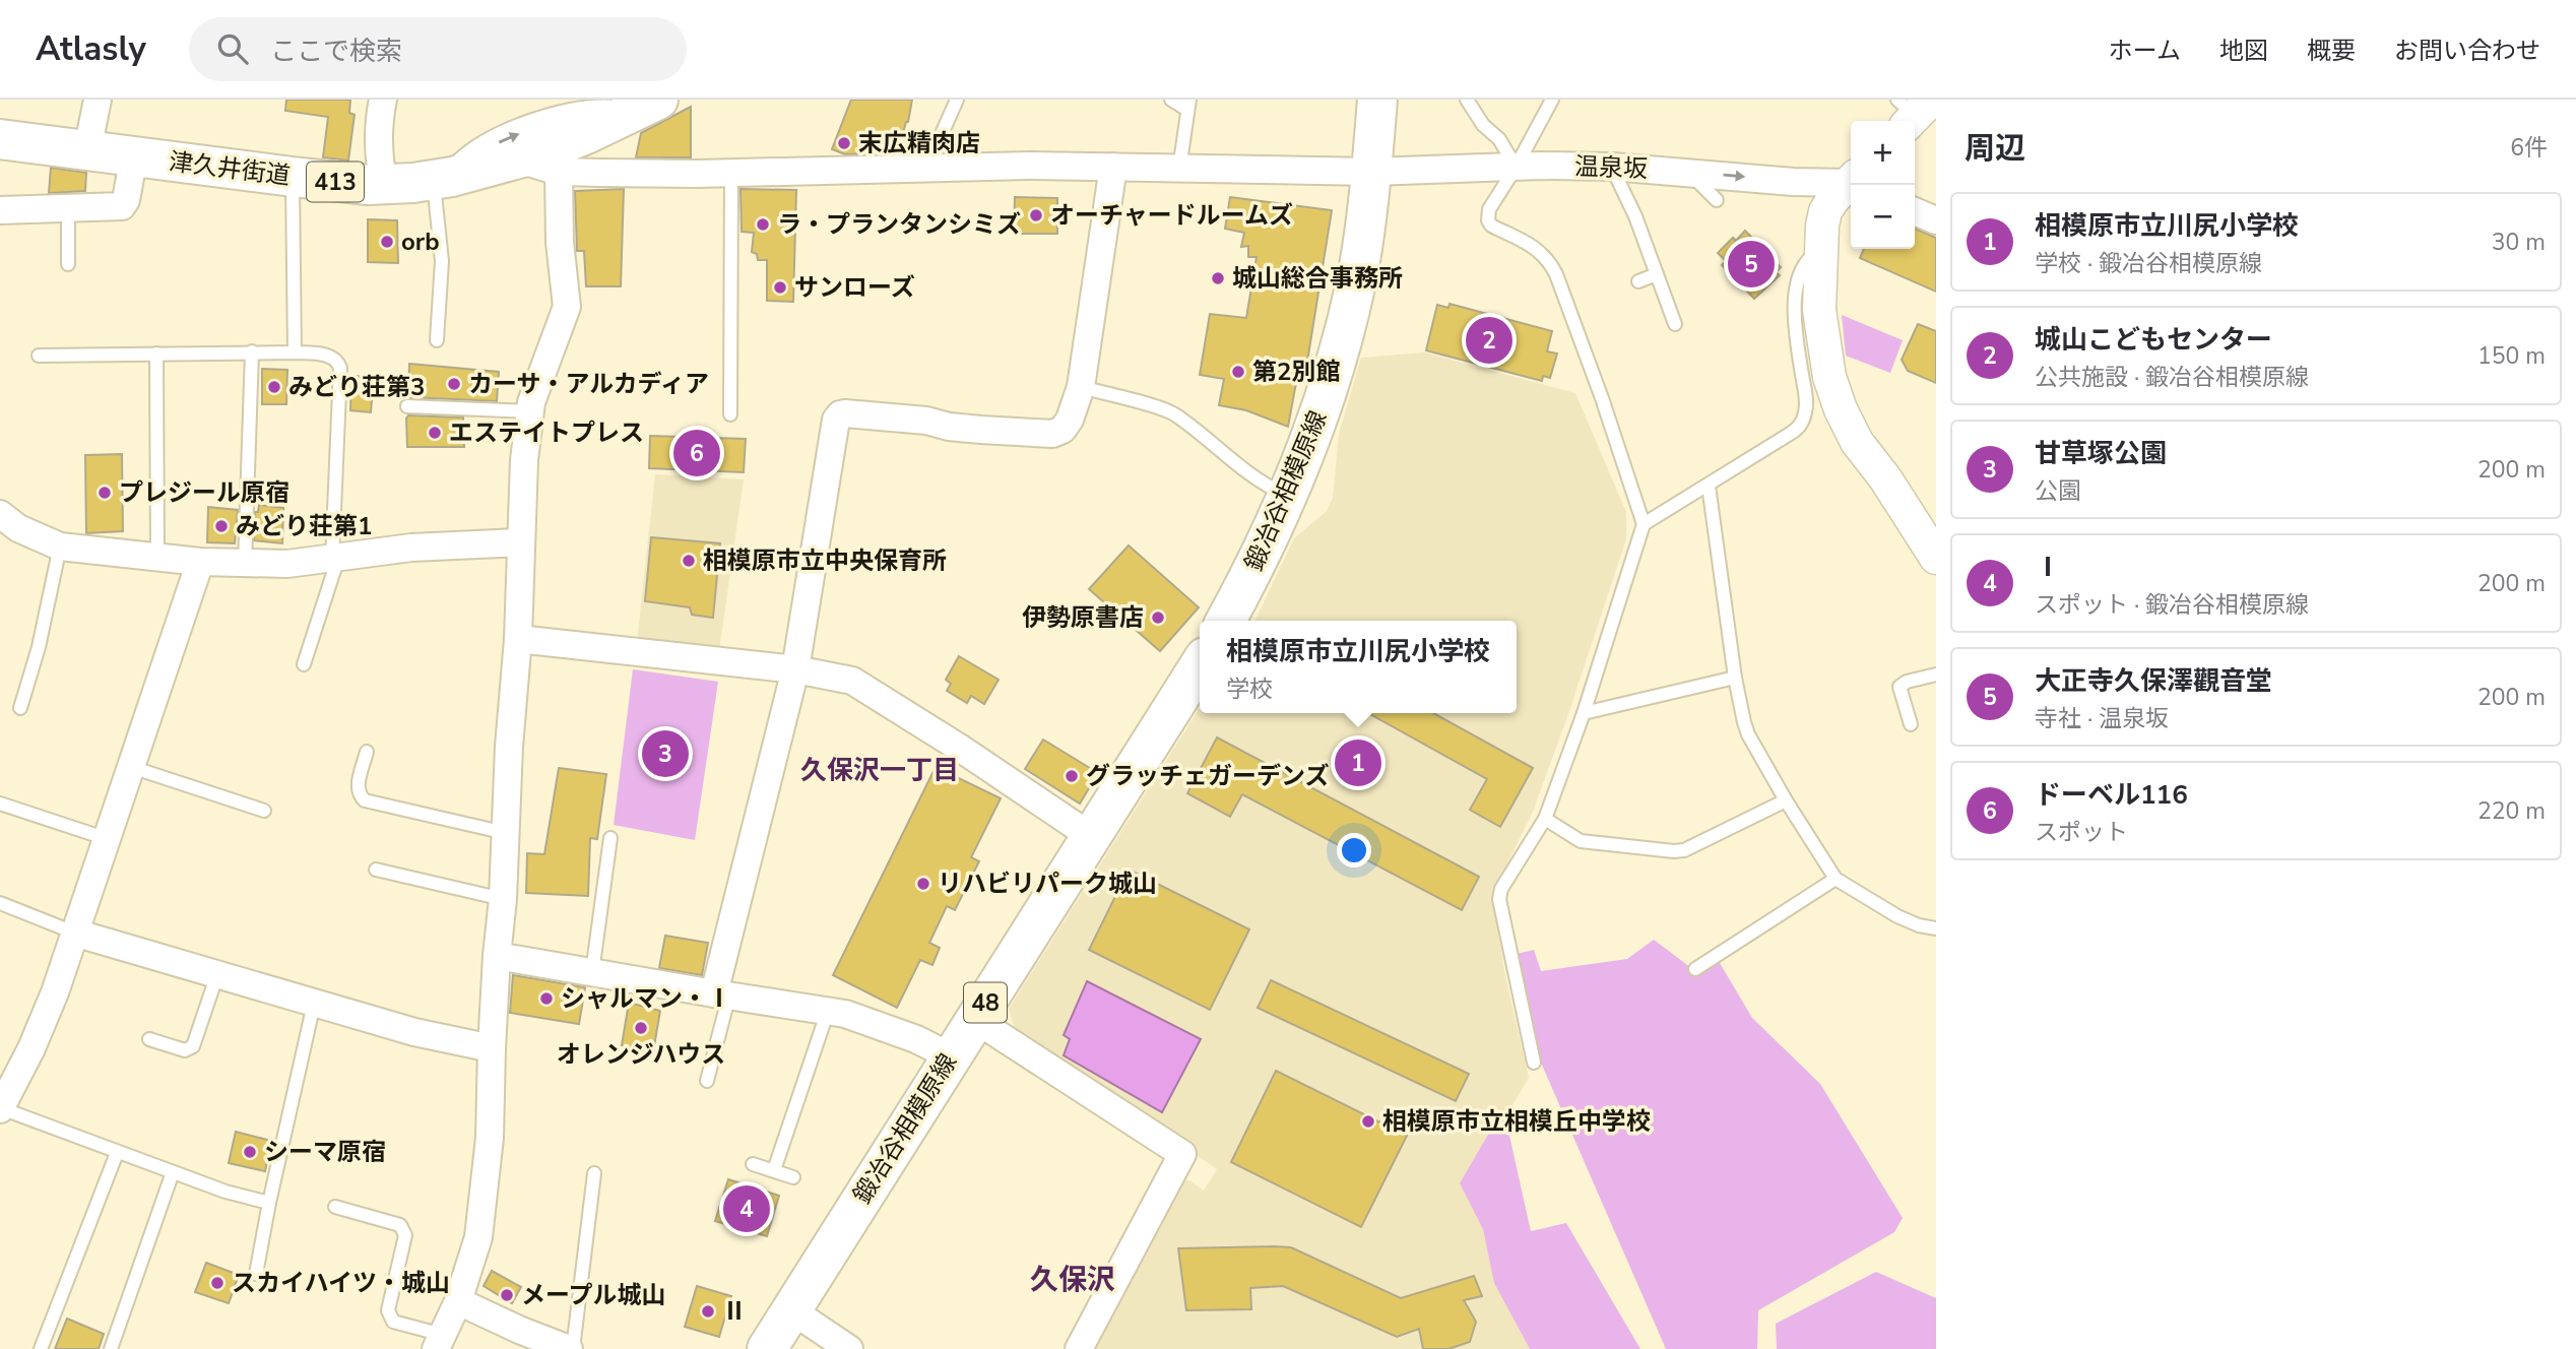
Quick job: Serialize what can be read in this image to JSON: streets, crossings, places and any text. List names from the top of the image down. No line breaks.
{"streets":{"main road":["津久井街道","413","鍛冶谷相模原線","48"],"street":["温泉坂"]},"crossings":[["温泉坂","津久井街道"],["温泉坂","鍛冶谷相模原線"]],"districts":["久保沢一丁目","久保沢"],"places":["末広精肉店","オーチャードルームズ","ラ・プランタンシミズ","orb","城山総合事務所","サンローズ","第2別館","カーサ・アルカディア","みどり荘第3","エステイトプレス","プレジール原宿","みどり荘第1","相模原市立中央保育所","伊勢原書店","グラッチェガーデンズ","リハビリパーク城山","シャルマン・Ⅰ","オレンジハウス","相模原市立相模丘中学校","シーマ原宿","スカイハイツ・城山","メープル城山","Ⅱ"],"page":{"header":"Atlasly","search":"ここで検索","nav":["ホーム","地図","概要","お問い合わせ"],"heading":["周辺","6件"],"map_buttons":["+","−"],"list":[{"mark":"1","name":"相模原市立川尻小学校","note":"学校 · 鍛冶谷相模原線","value":"30 m"},{"mark":"2","name":"城山こどもセンター","note":"公共施設 · 鍛冶谷相模原線","value":"150 m"},{"mark":"3","name":"甘草塚公園","note":"公園","value":"200 m"},{"mark":"4","name":"Ⅰ","note":"スポット · 鍛冶谷相模原線","value":"200 m"},{"mark":"5","name":"大正寺久保澤觀音堂","note":"寺社 · 温泉坂","value":"200 m"},{"mark":"6","name":"ドーベル116","note":"スポット","value":"220 m"}],"pins":["5","2","6","3","1","4"],"popup":["相模原市立川尻小学校","学校"]}}
